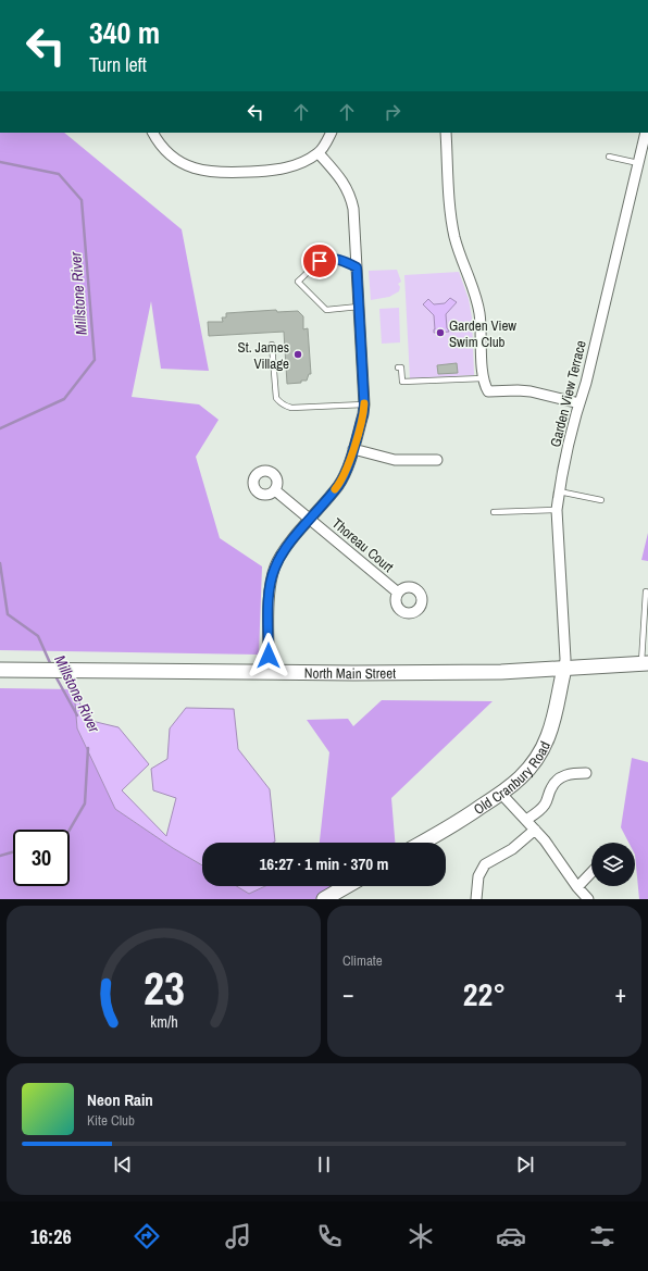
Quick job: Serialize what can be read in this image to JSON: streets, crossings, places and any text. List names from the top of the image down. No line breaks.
{"streets":{"street":["Garden View Terrace","Thoreau Court","North Main Street","Old Cranbury Road"]},"crossings":[["Garden View Terrace","North Main Street"],["Garden View Terrace","Old Cranbury Road"],["North Main Street","Old Cranbury Road"]],"water":["Millstone River"],"places":["Garden View Swim Club","St. James Village"],"page":{"turn":["340 m","Turn left"],"limit":"30","trip":"16:27 · 1 min · 370 m","tile":"Climate","heat":["−","22°","+"],"song":["Neon Rain","Kite Club"],"tabs":"16:26","gauge":["23","km/h"]}}
